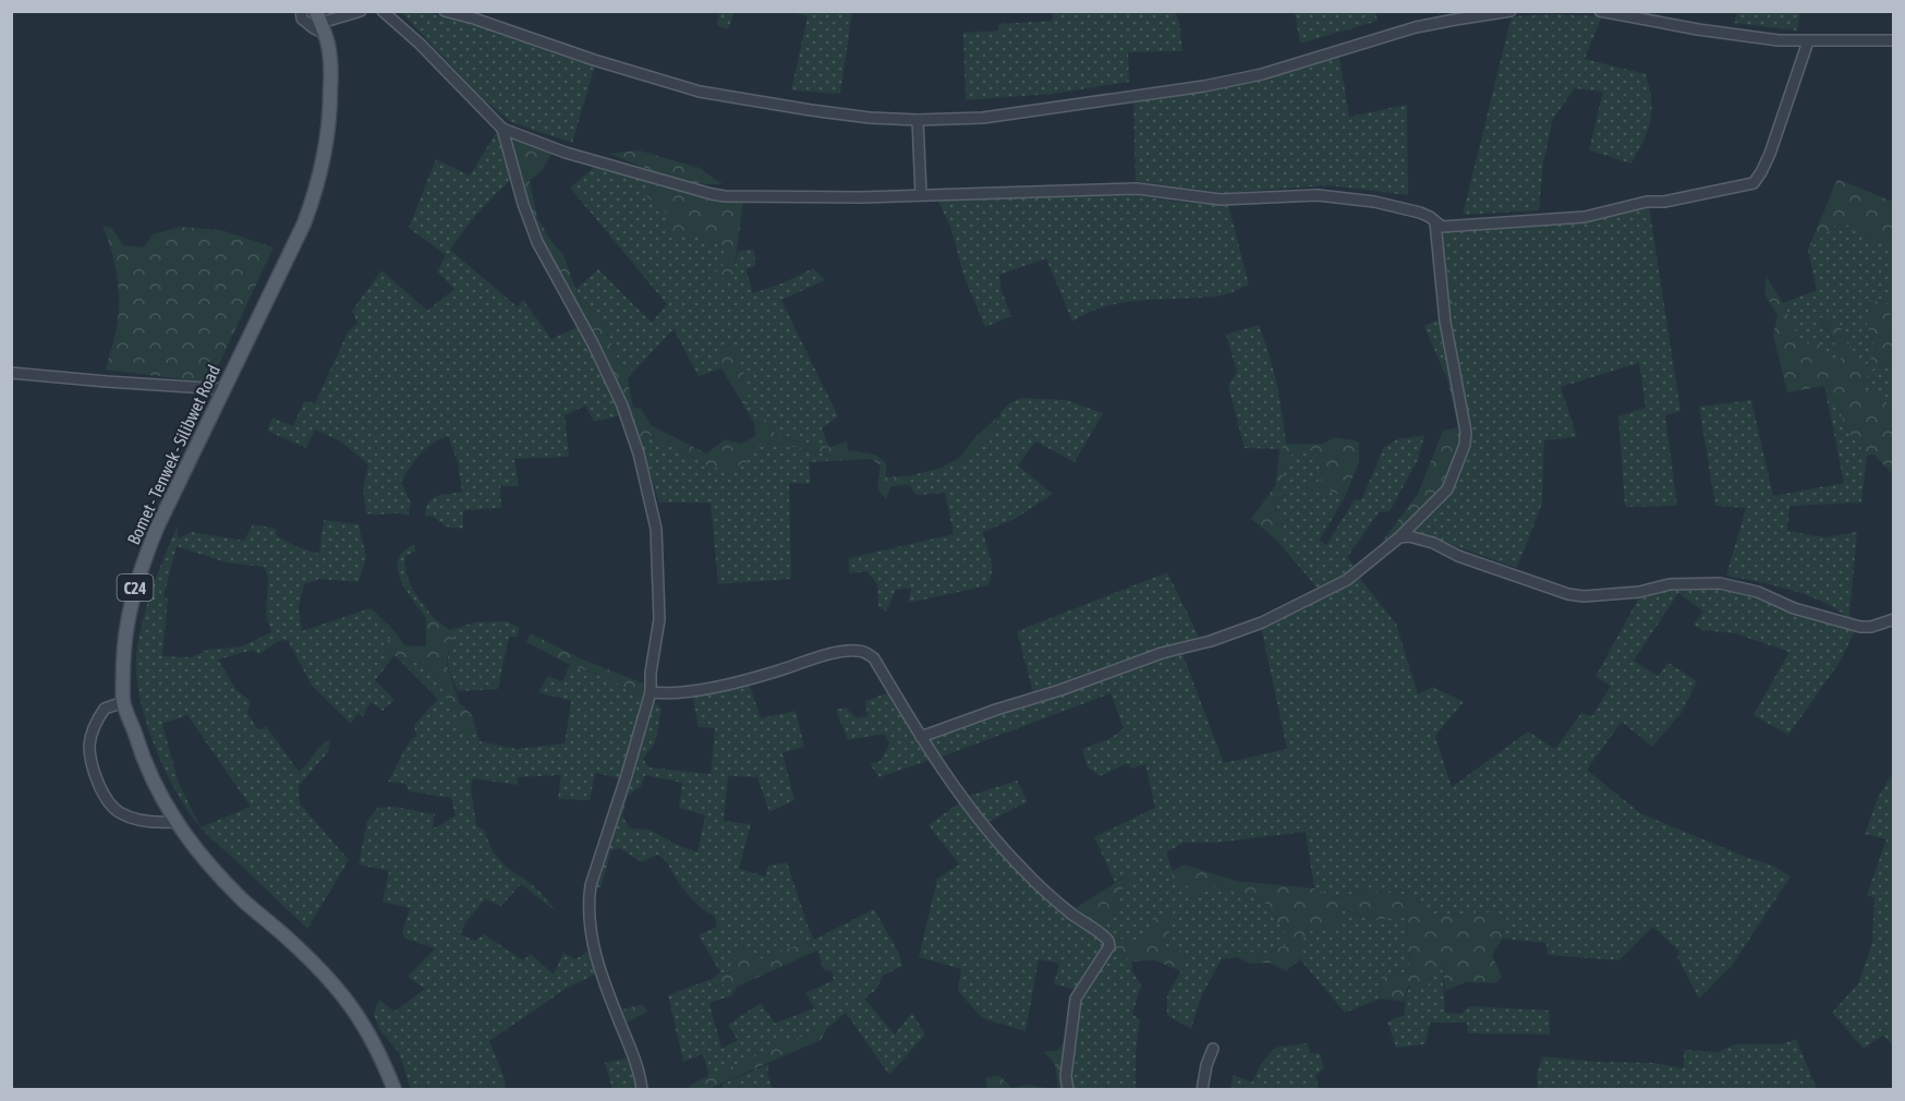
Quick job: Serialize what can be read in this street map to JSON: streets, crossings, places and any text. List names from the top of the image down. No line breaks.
{"streets":{"main road":["Bomet - Tenwek - Silibwet Road","C24"]}}
